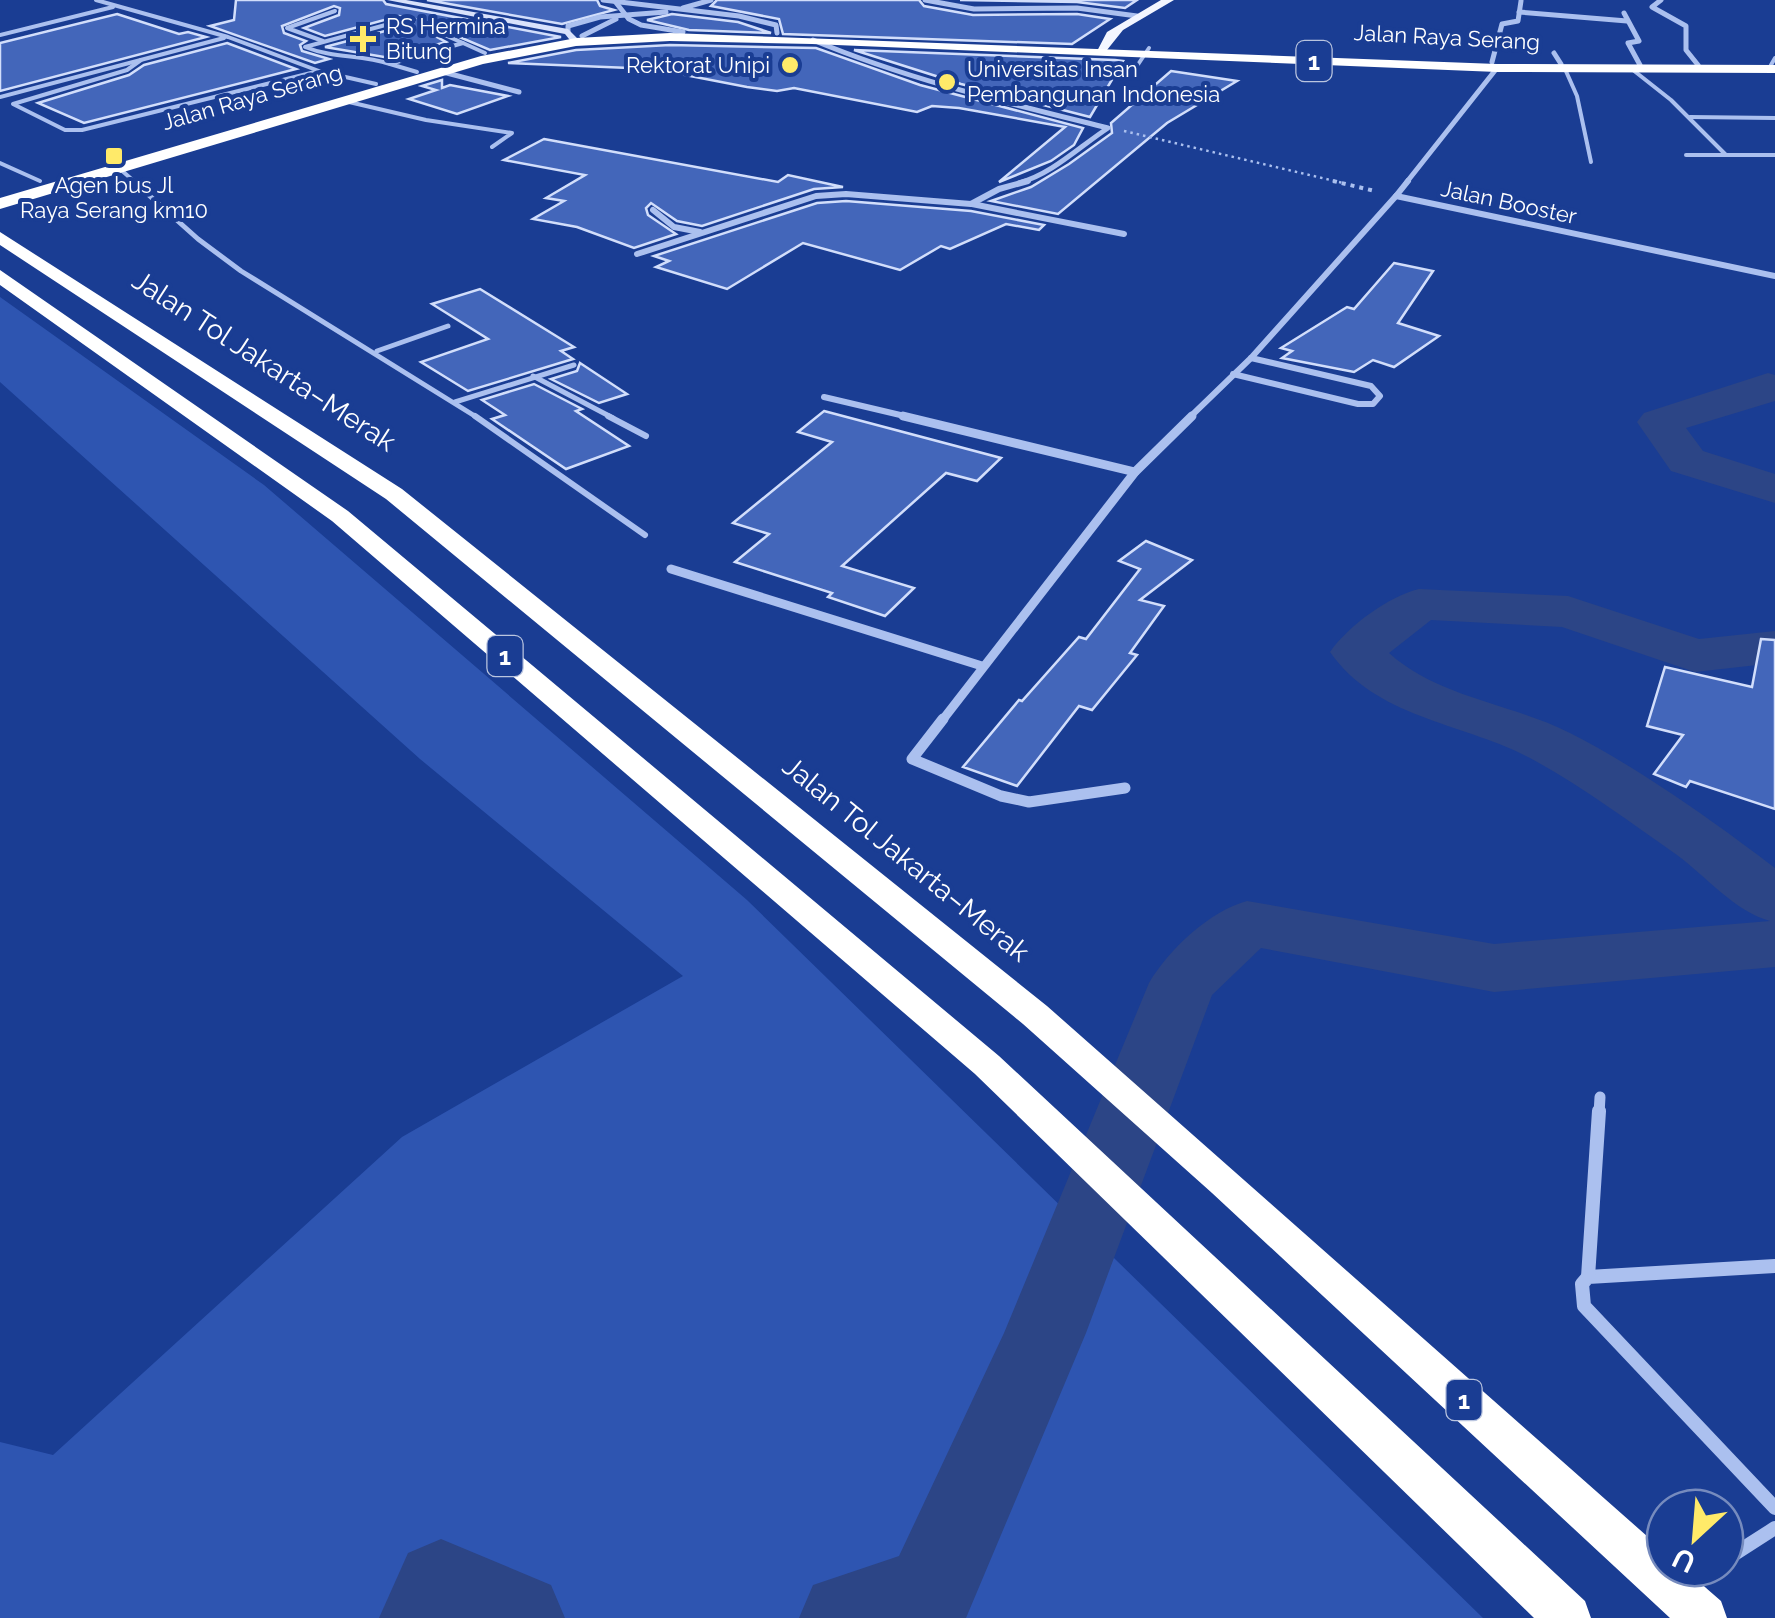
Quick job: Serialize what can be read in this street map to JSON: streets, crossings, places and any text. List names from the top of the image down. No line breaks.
{"streets":{"highway":["Jalan Raya Serang","1","Jalan Tol Jakarta–Merak"],"street":["Jalan Booster"]},"crossings":[["Jalan Raya Serang","Jalan Booster"]],"places":{"health":["RS Hermina Bitung"],"other":["Rektorat Unipi","Universitas Insan Pembangunan Indonesia"],"transit":["Agen bus Jl Raya Serang km10"]},"north":"bottom left"}
